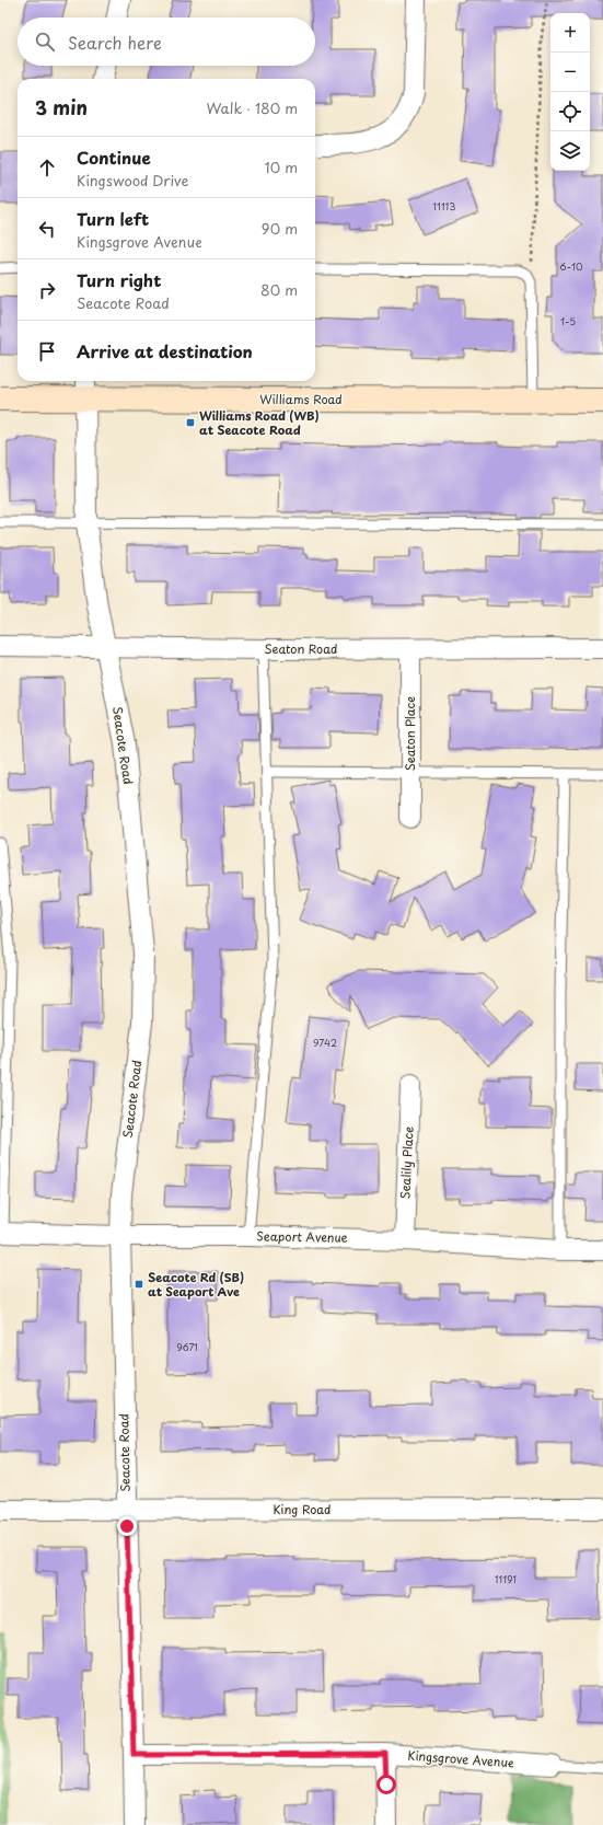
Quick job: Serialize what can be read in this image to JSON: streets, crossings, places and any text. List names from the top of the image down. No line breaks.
{"streets":{"street":["Williams Road","Seaton Road","Seaton Place","Seacote Road","Sealily Place","Seaport Avenue","King Road","Kingsgrove Avenue"]},"crossings":[["Williams Road","Seacote Road"],["Seaton Road","Seaton Place"],["Seaton Road","Seacote Road"],["Seacote Road","Seaport Avenue"],["Seacote Road","King Road"],["Seacote Road","Kingsgrove Avenue"],["Sealily Place","Seaport Avenue"]],"places":{"transit":["Williams Road (WB) at Seacote Road","Seacote Rd (SB) at Seaport Ave"]},"house_numbers":["11113","6-10","1-5","9742","9671","11191"],"page":{"map_buttons":["+","−"],"search":"Search here","heading":["3 min","Walk · 180 m"],"list":[["Continue","Kingswood Drive","10 m"],["Turn left","Kingsgrove Avenue","90 m"],["Turn right","Seacote Road","80 m"],"Arrive at destination"]}}
